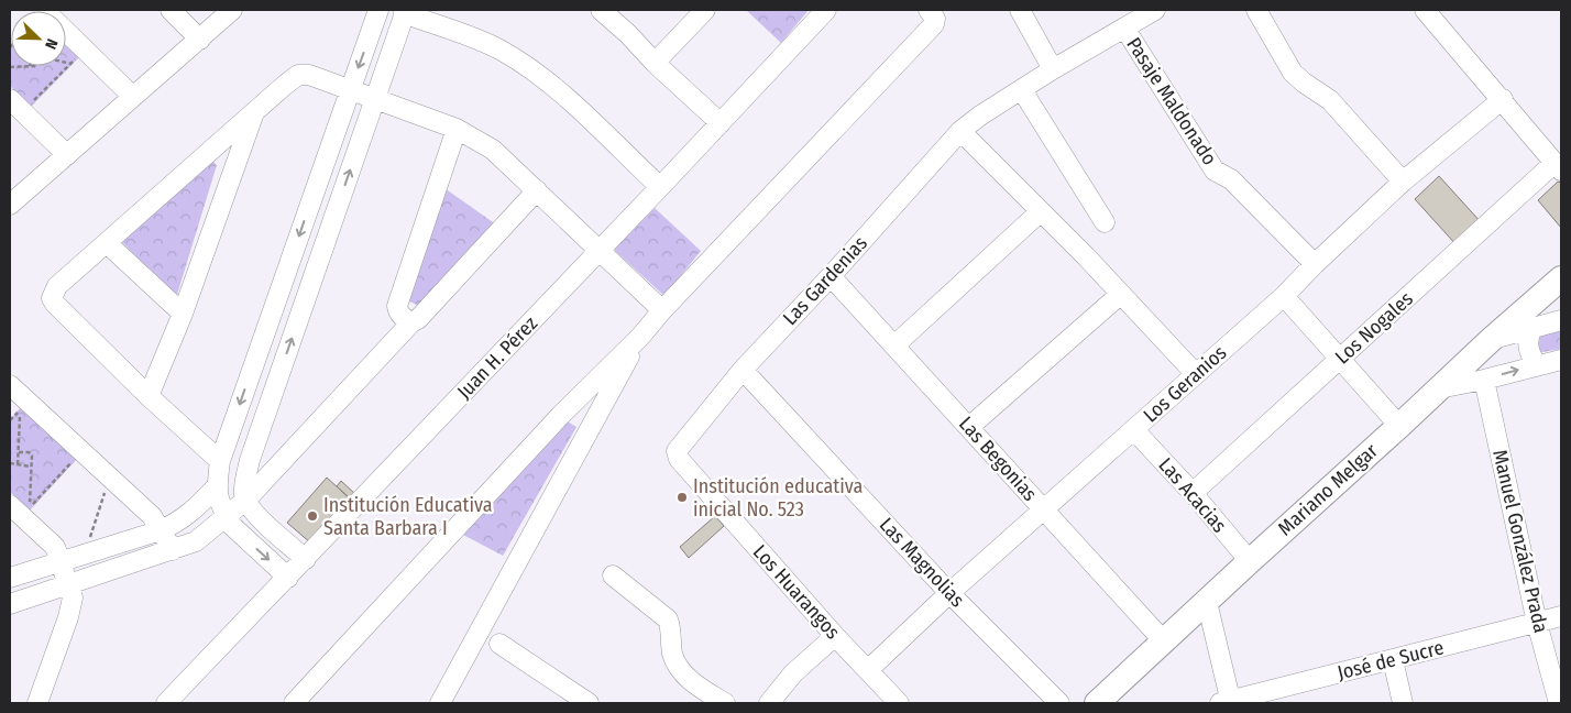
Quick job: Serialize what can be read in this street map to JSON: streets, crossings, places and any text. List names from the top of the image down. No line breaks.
{"streets":{"main road":["Mariano Melgar"],"street":["Pasaje Maldonado","Las Gardenias","Los Nogales","Juan H. Pérez","Los Geranios","Las Begonias","Las Acacias","Manuel González Prada","Las Magnolias","Los Huarangos","José de Sucre"]},"crossings":[["Pasaje Maldonado","Las Gardenias"],["Pasaje Maldonado","Los Geranios"],["Las Gardenias","Las Begonias"],["Las Gardenias","Las Magnolias"],["Las Gardenias","Los Huarangos"],["Los Nogales","Las Acacias"],["Los Geranios","Las Begonias"],["Los Geranios","Las Acacias"],["Los Geranios","Las Magnolias"],["Los Geranios","Los Huarangos"],["Las Begonias","Mariano Melgar"],["Mariano Melgar","Las Acacias"],["Manuel González Prada","José de Sucre"]],"places":["Institución educativa inicial No. 523","Institución Educativa Santa Barbara I"],"north":"bottom right"}
